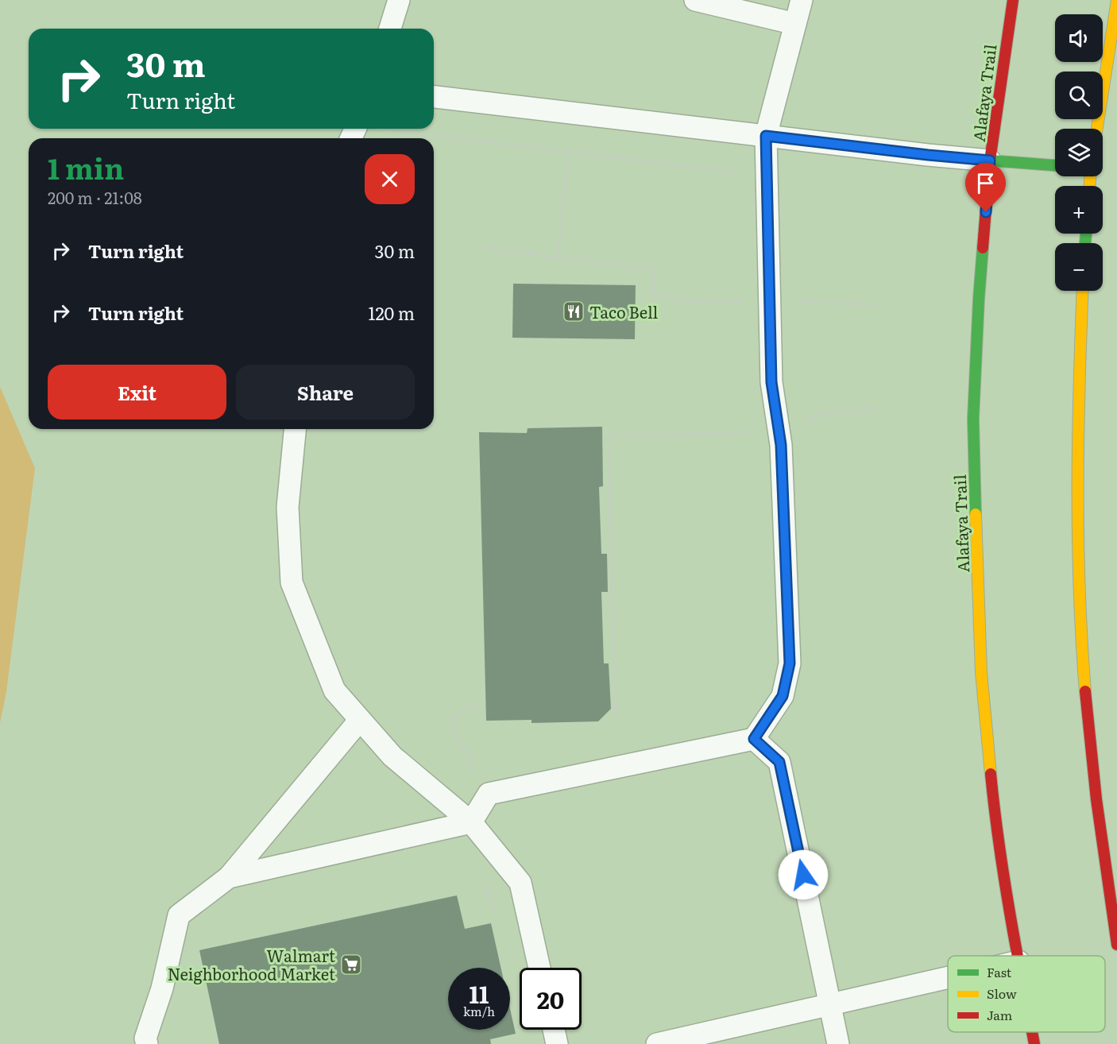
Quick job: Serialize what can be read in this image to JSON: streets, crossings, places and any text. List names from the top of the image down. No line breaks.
{"streets":{"main road":["Alafaya Trail"]},"places":{"restaurant":["Taco Bell"],"supermarket":["Walmart Neighborhood Market"]},"legend":["Fast","Slow","Jam"],"page":{"map_buttons":["+","−"],"turn":["30 m","Turn right"],"heading":["1 min","200 m · 21:08"],"list":[{"name":"Turn right","value":"30 m"},{"name":"Turn right","value":"120 m"}],"buttons":["Exit","Share"],"speed":"11 km/h","limit":"20"}}
